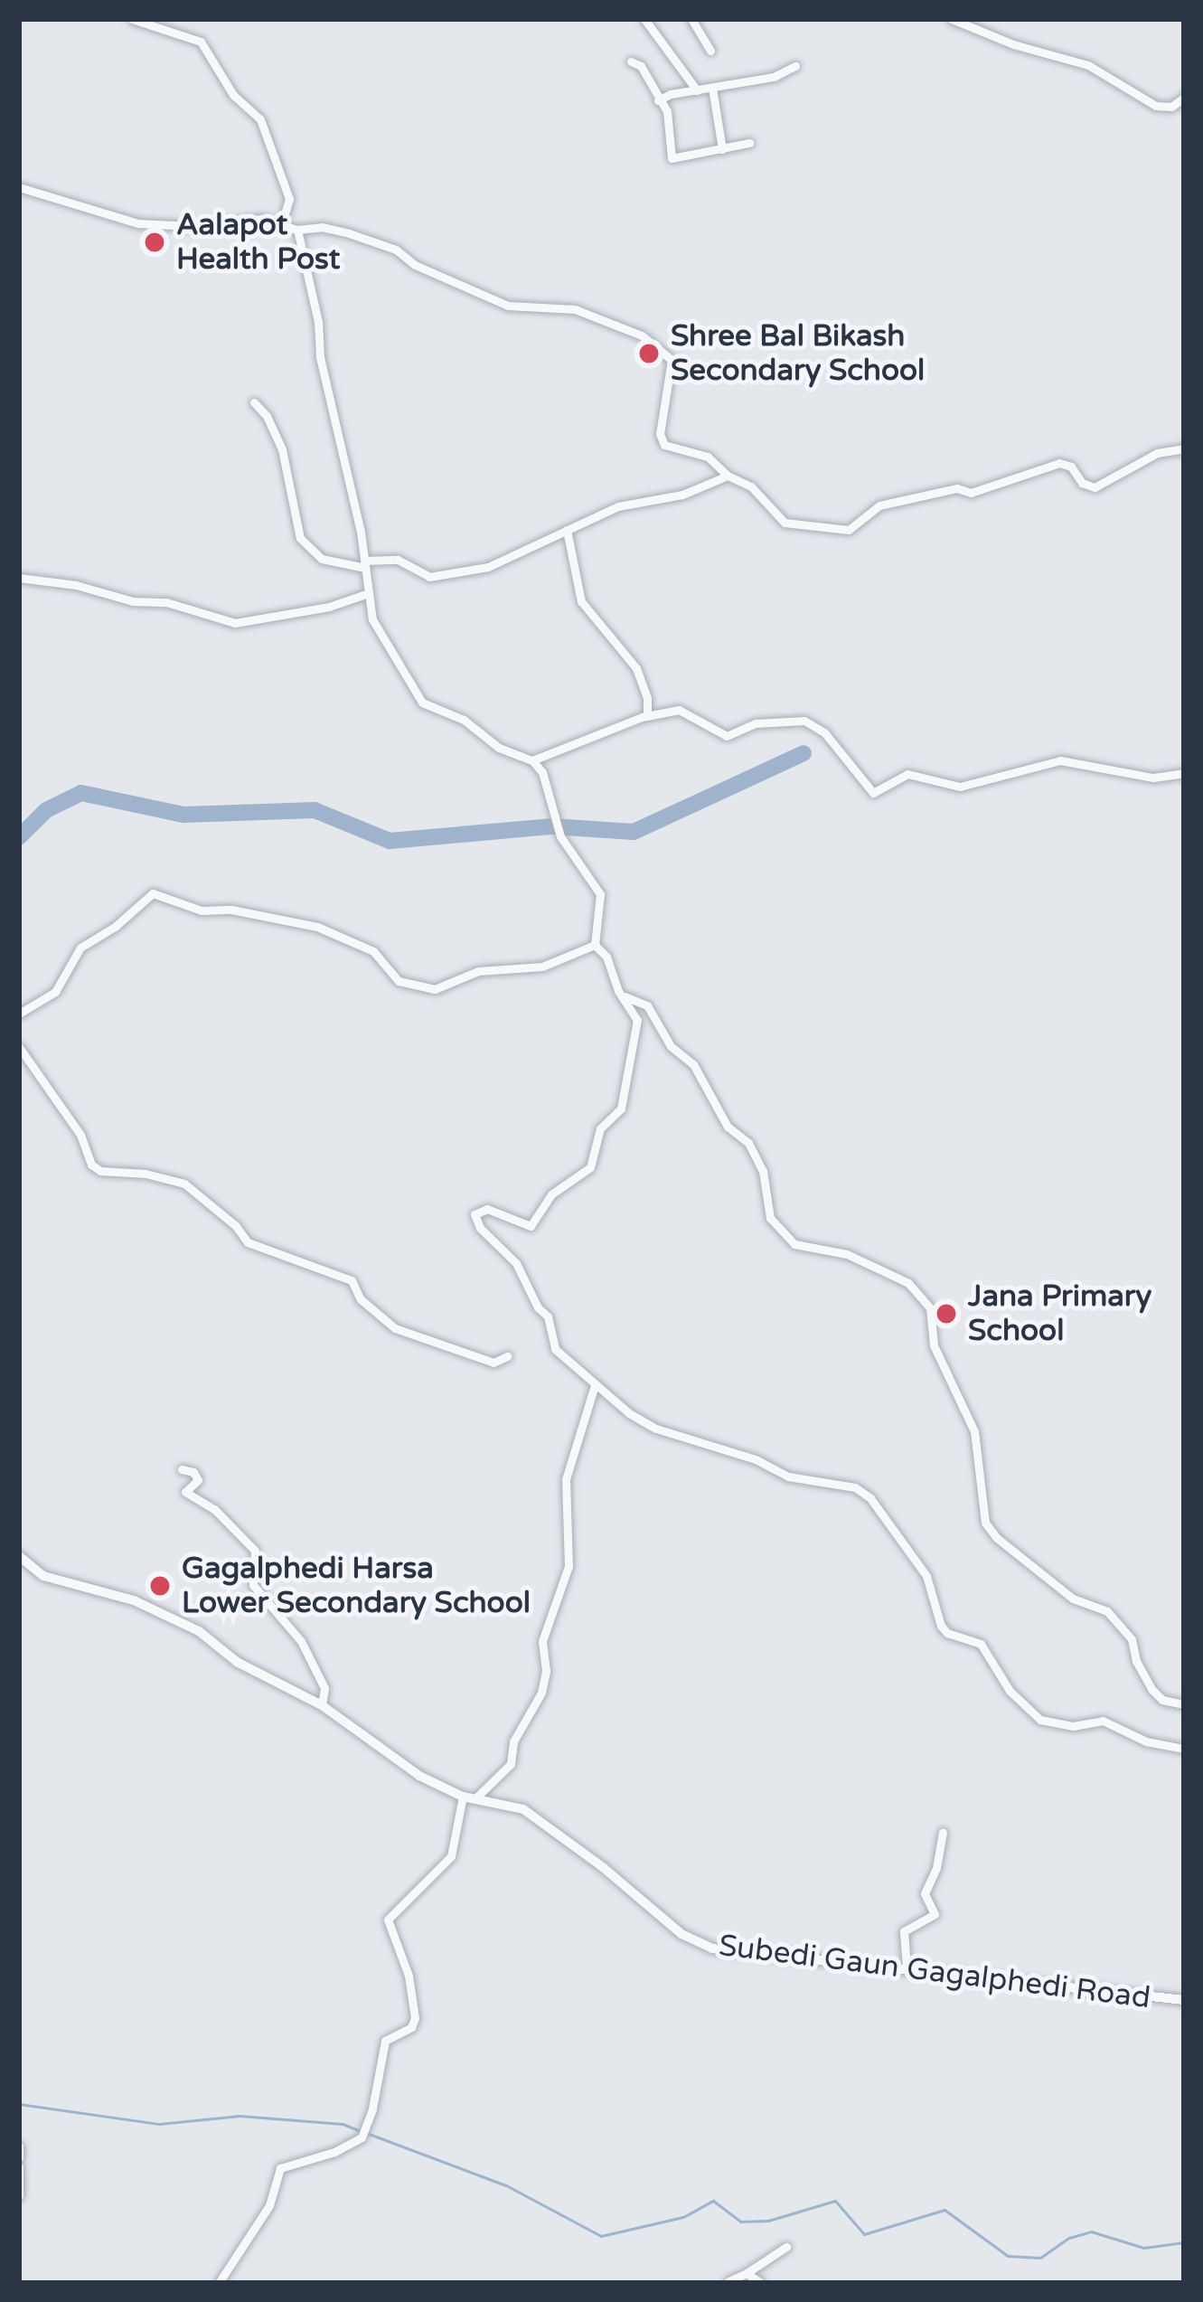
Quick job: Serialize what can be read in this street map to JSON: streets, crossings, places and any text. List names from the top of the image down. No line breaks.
{"streets":{"street":["Subedi Gaun Gagalphedi Road"]},"places":["Aalapot Health Post","Shree Bal Bikash Secondary School","Jana Primary School","Gagalphedi Harsa Lower Secondary School"]}
